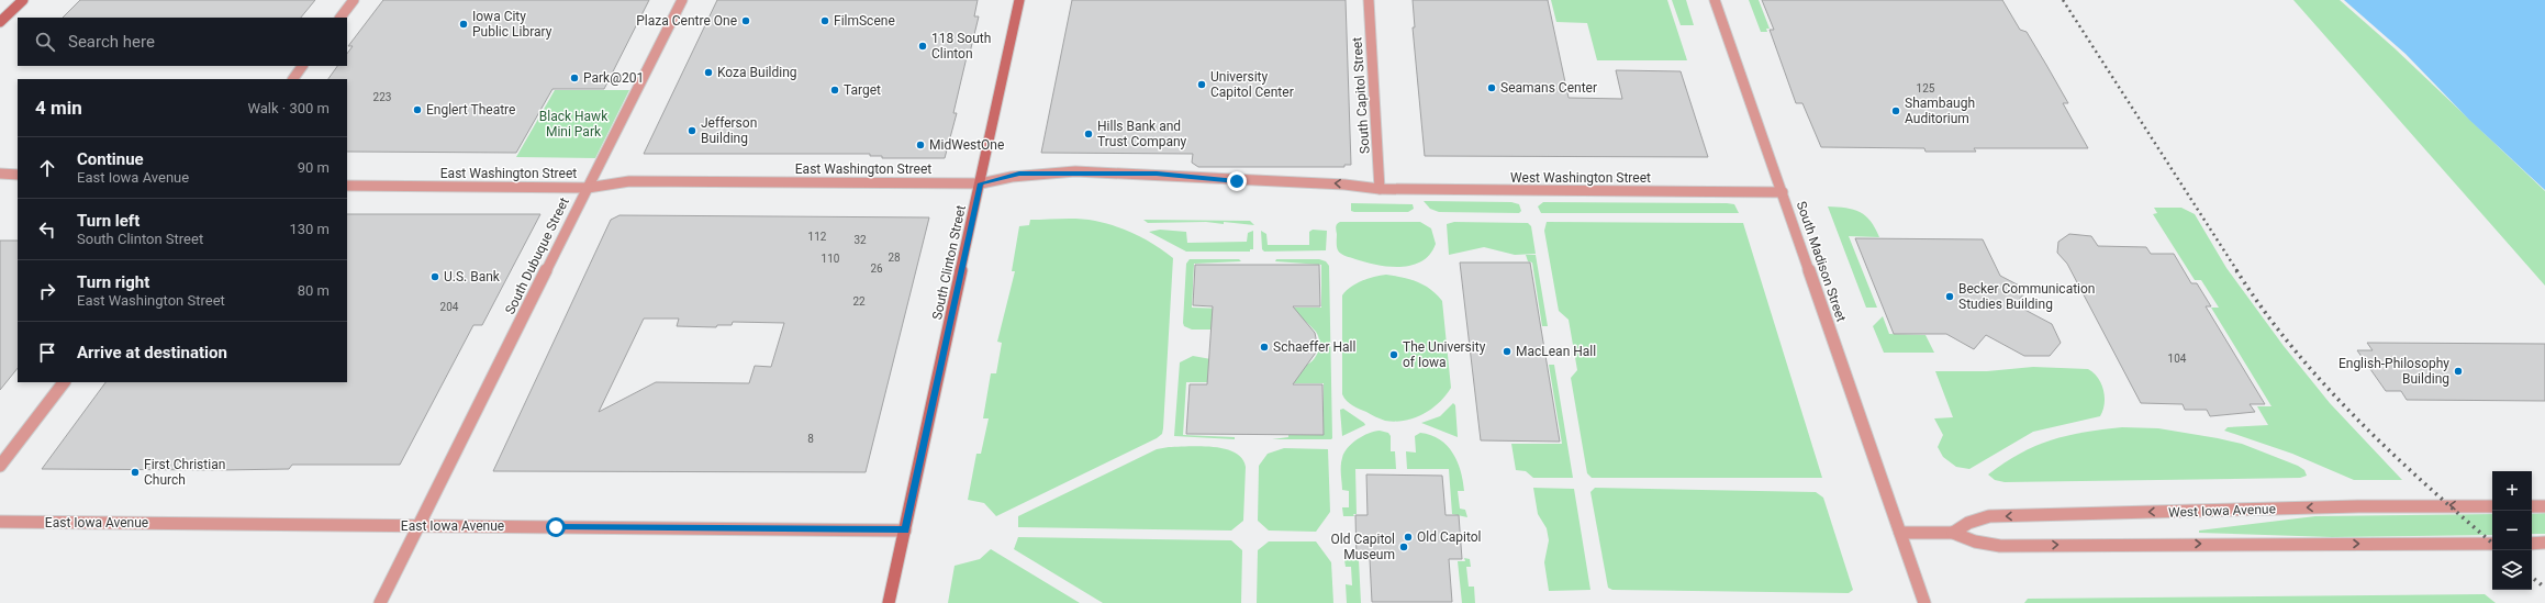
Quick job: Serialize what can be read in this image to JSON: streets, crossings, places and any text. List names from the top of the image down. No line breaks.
{"streets":{"main road":["South Clinton Street"],"street":["South Capitol Street","East Washington Street","West Washington Street","South Dubuque Street","South Madison Street","West Iowa Avenue","East Iowa Avenue"]},"crossings":[["South Capitol Street","East Washington Street"],["South Capitol Street","West Washington Street"],["East Washington Street","West Washington Street"],["East Washington Street","South Dubuque Street"],["East Washington Street","South Clinton Street"],["West Washington Street","South Madison Street"],["South Dubuque Street","East Iowa Avenue"],["South Clinton Street","East Iowa Avenue"]],"one_way":["East Washington Street"],"parks":["Black Hawk Mini Park"],"places":["Plaza Centre One","FilmScene","Iowa City Public Library","118 South Clinton","Koza Building","Park@201","University Capitol Center","Seamans Center","Target","Englert Theatre","Shambaugh Auditorium","Jefferson Building","Hills Bank and Trust Company","MidWestOne","U.S. Bank","Becker Communication Studies Building","Schaeffer Hall","MacLean Hall","The University of Iowa","English-Philosophy Building","First Christian Church","Old Capitol","Old Capitol Museum"],"house_numbers":["125","223","112","32","28","110","26","22","204","104","8"],"page":{"search":"Search here","heading":["4 min","Walk · 300 m"],"list":[["Continue","East Iowa Avenue","90 m"],["Turn left","South Clinton Street","130 m"],["Turn right","East Washington Street","80 m"],"Arrive at destination"],"map_buttons":["+","−"]}}
